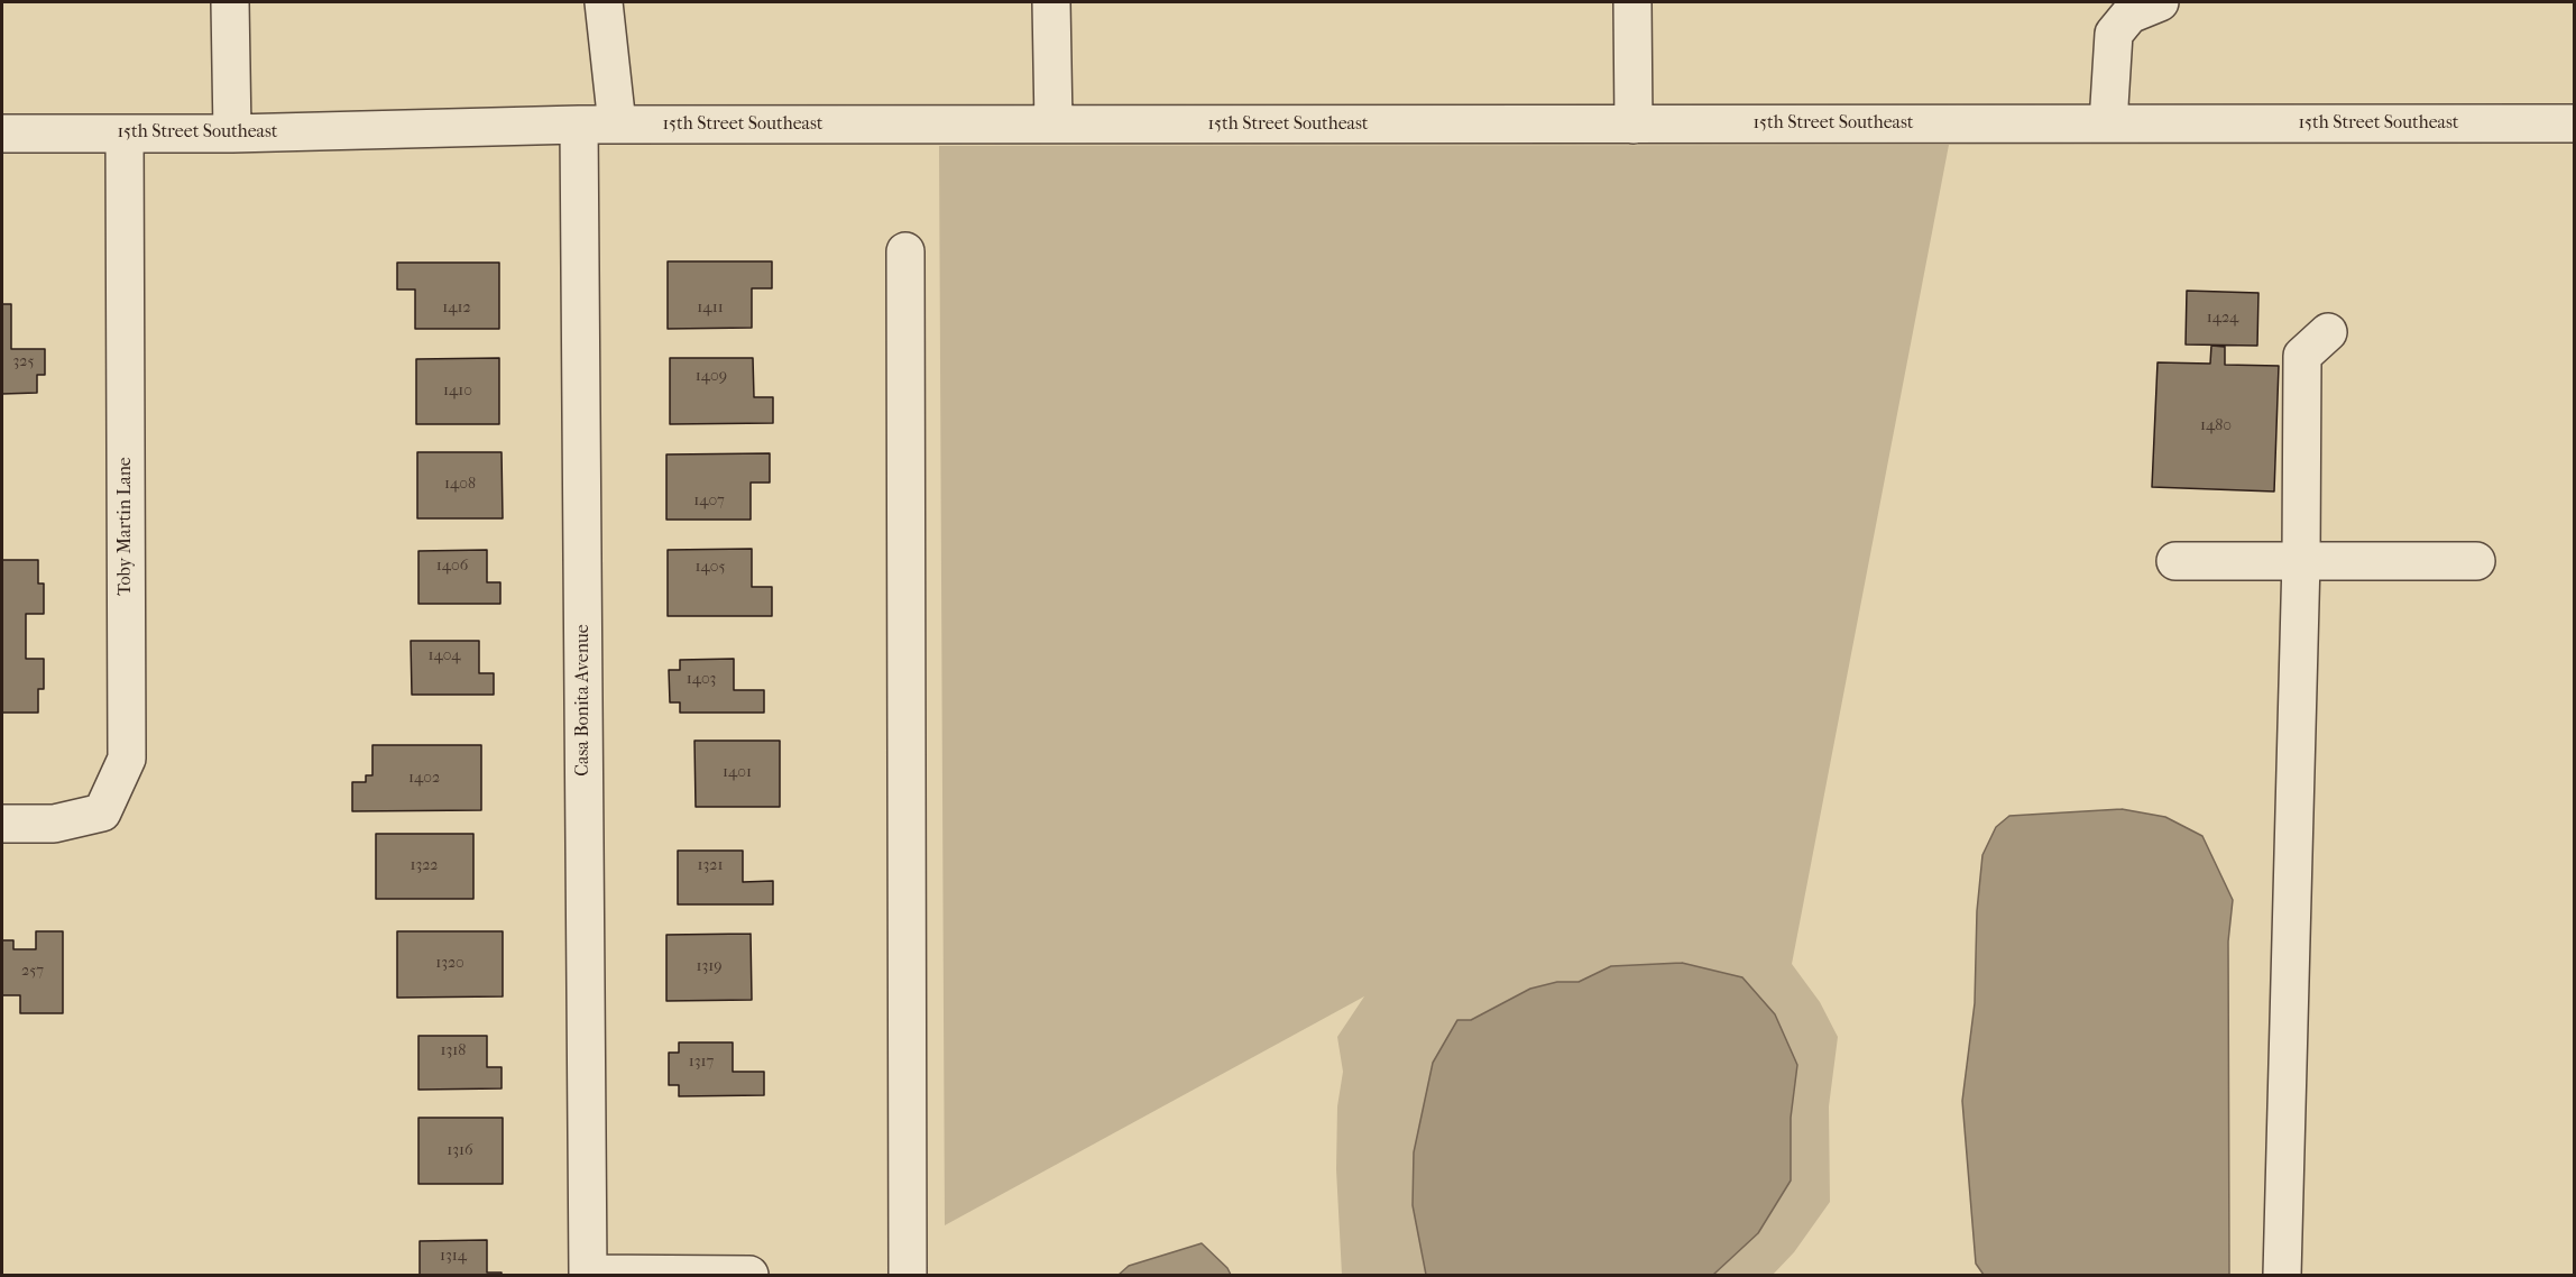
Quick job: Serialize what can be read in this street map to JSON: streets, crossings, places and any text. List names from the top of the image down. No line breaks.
{"streets":{"street":["15th Street Southeast","Toby Martin Lane","Casa Bonita Avenue"]},"crossings":[["15th Street Southeast","Toby Martin Lane"],["15th Street Southeast","Casa Bonita Avenue"]],"house_numbers":["1412","1411","1424","325","1409","1410","1480","1408","1407","1406","1405","1404","1403","1401","1402","1322","1321","1320","1319","257","1318","1317","1316","1314"]}
